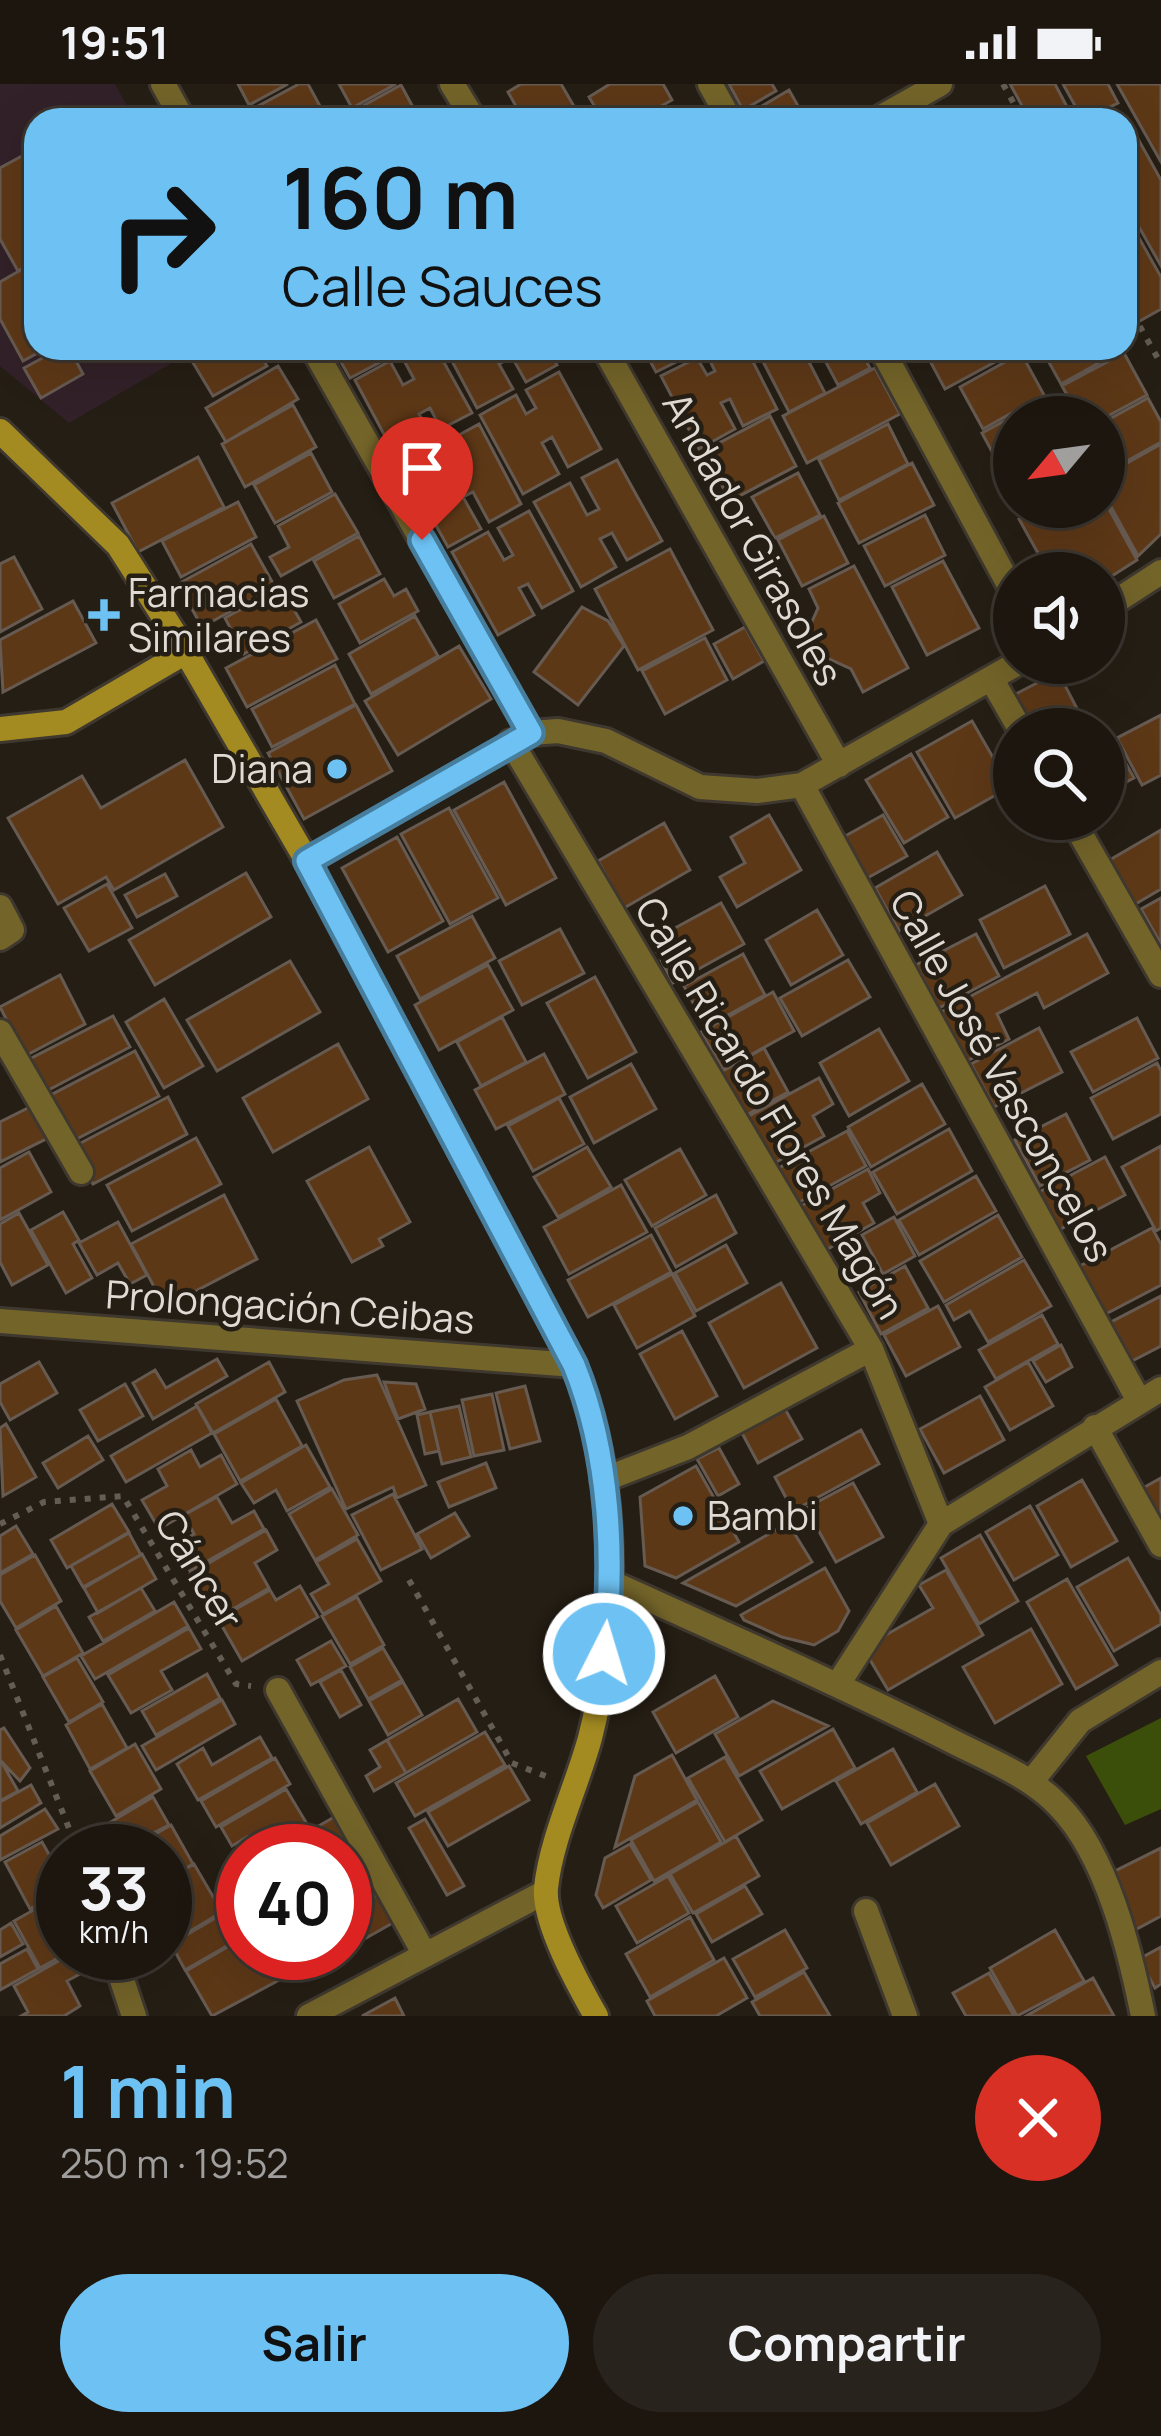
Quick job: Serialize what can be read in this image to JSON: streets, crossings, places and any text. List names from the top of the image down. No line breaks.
{"streets":{"street":["Andador Girasoles","Calle José Vasconcelos","Calle Ricardo Flores Magón","Prolongación Ceibas"],"path":["Cáncer"]},"places":{"health":["Farmacias Similares"],"other":["Diana","Bambi"]},"north":"bottom left","page":{"status":"19:51","turn":["160 m","Calle Sauces"],"speed":"33 km/h","limit":"40","heading":["1 min","250 m · 19:52"],"buttons":["Salir","Compartir"]}}
